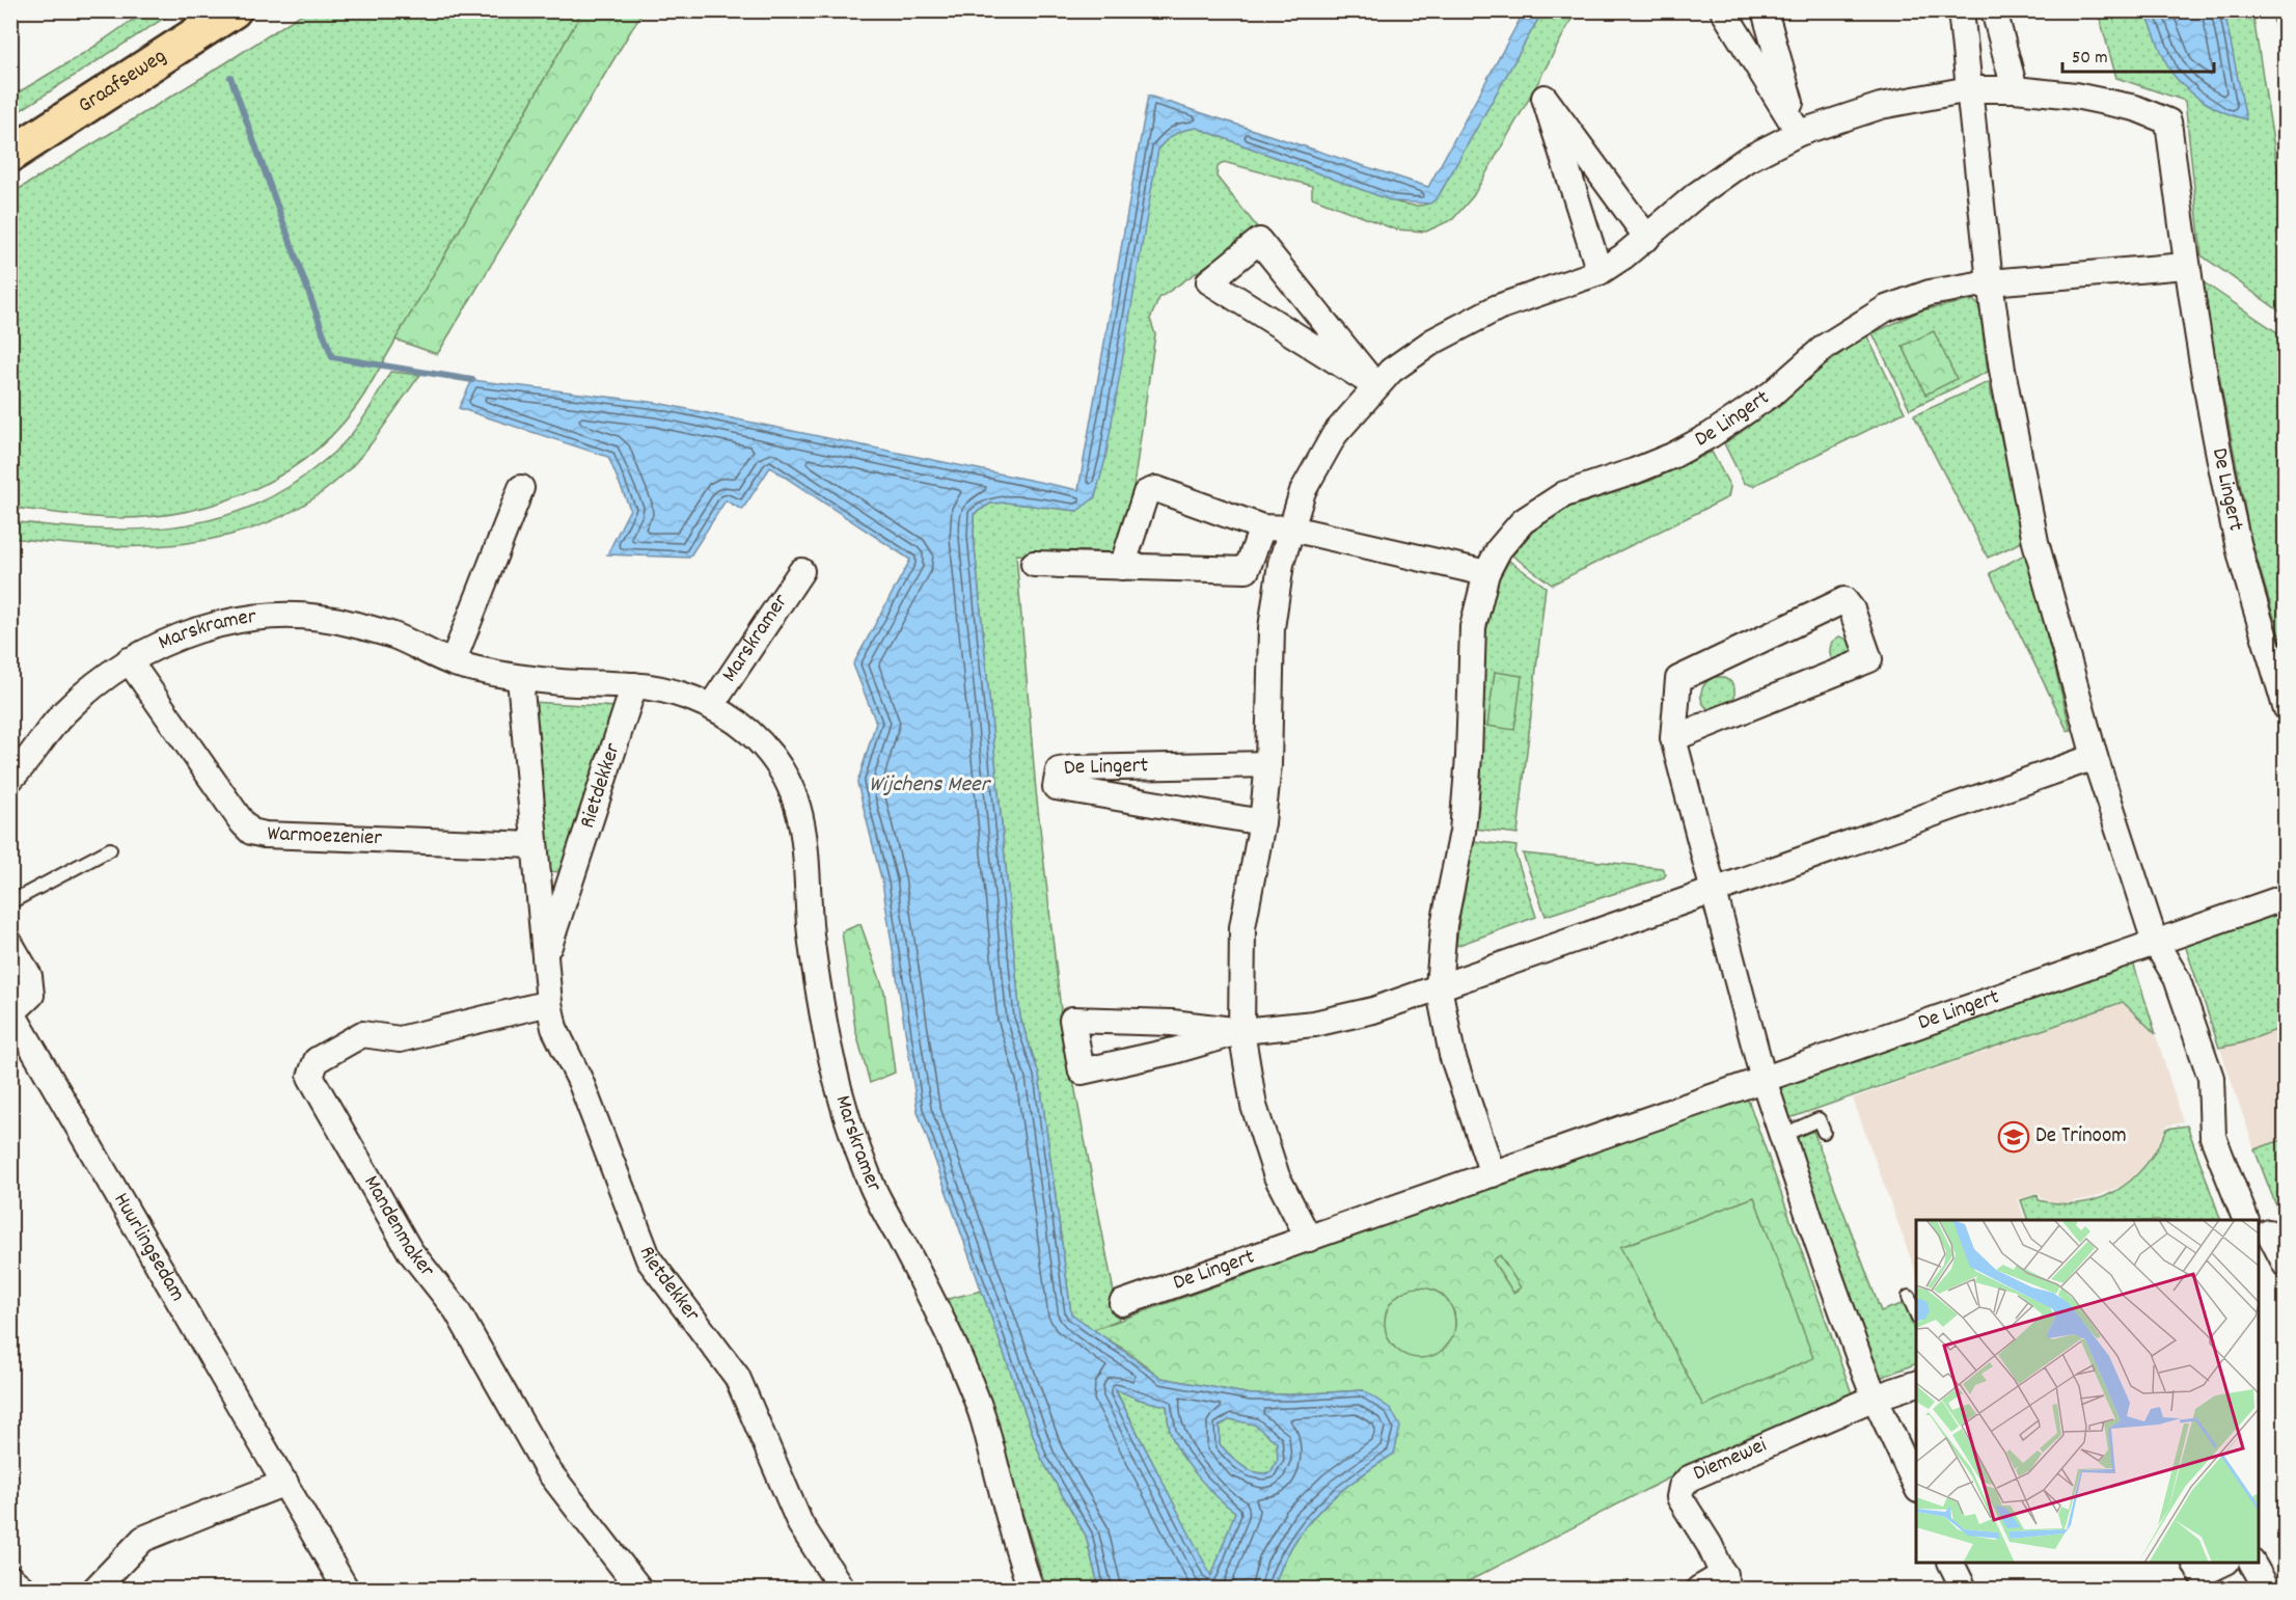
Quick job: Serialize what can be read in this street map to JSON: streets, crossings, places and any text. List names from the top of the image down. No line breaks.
{"streets":{"main road":["Graafseweg"],"street":["De Lingert","Marskramer","Rietdekker","Warmoezenier","Mandenmaker","Huurlingsedam","Diemewei"]},"crossings":[["Marskramer","Rietdekker"],["Marskramer","Warmoezenier"],["Rietdekker","Warmoezenier"],["Rietdekker","Mandenmaker"]],"water":["Wijchens Meer"],"places":{"school or university":["De Trinoom"]},"scale_bar":"50 m"}
